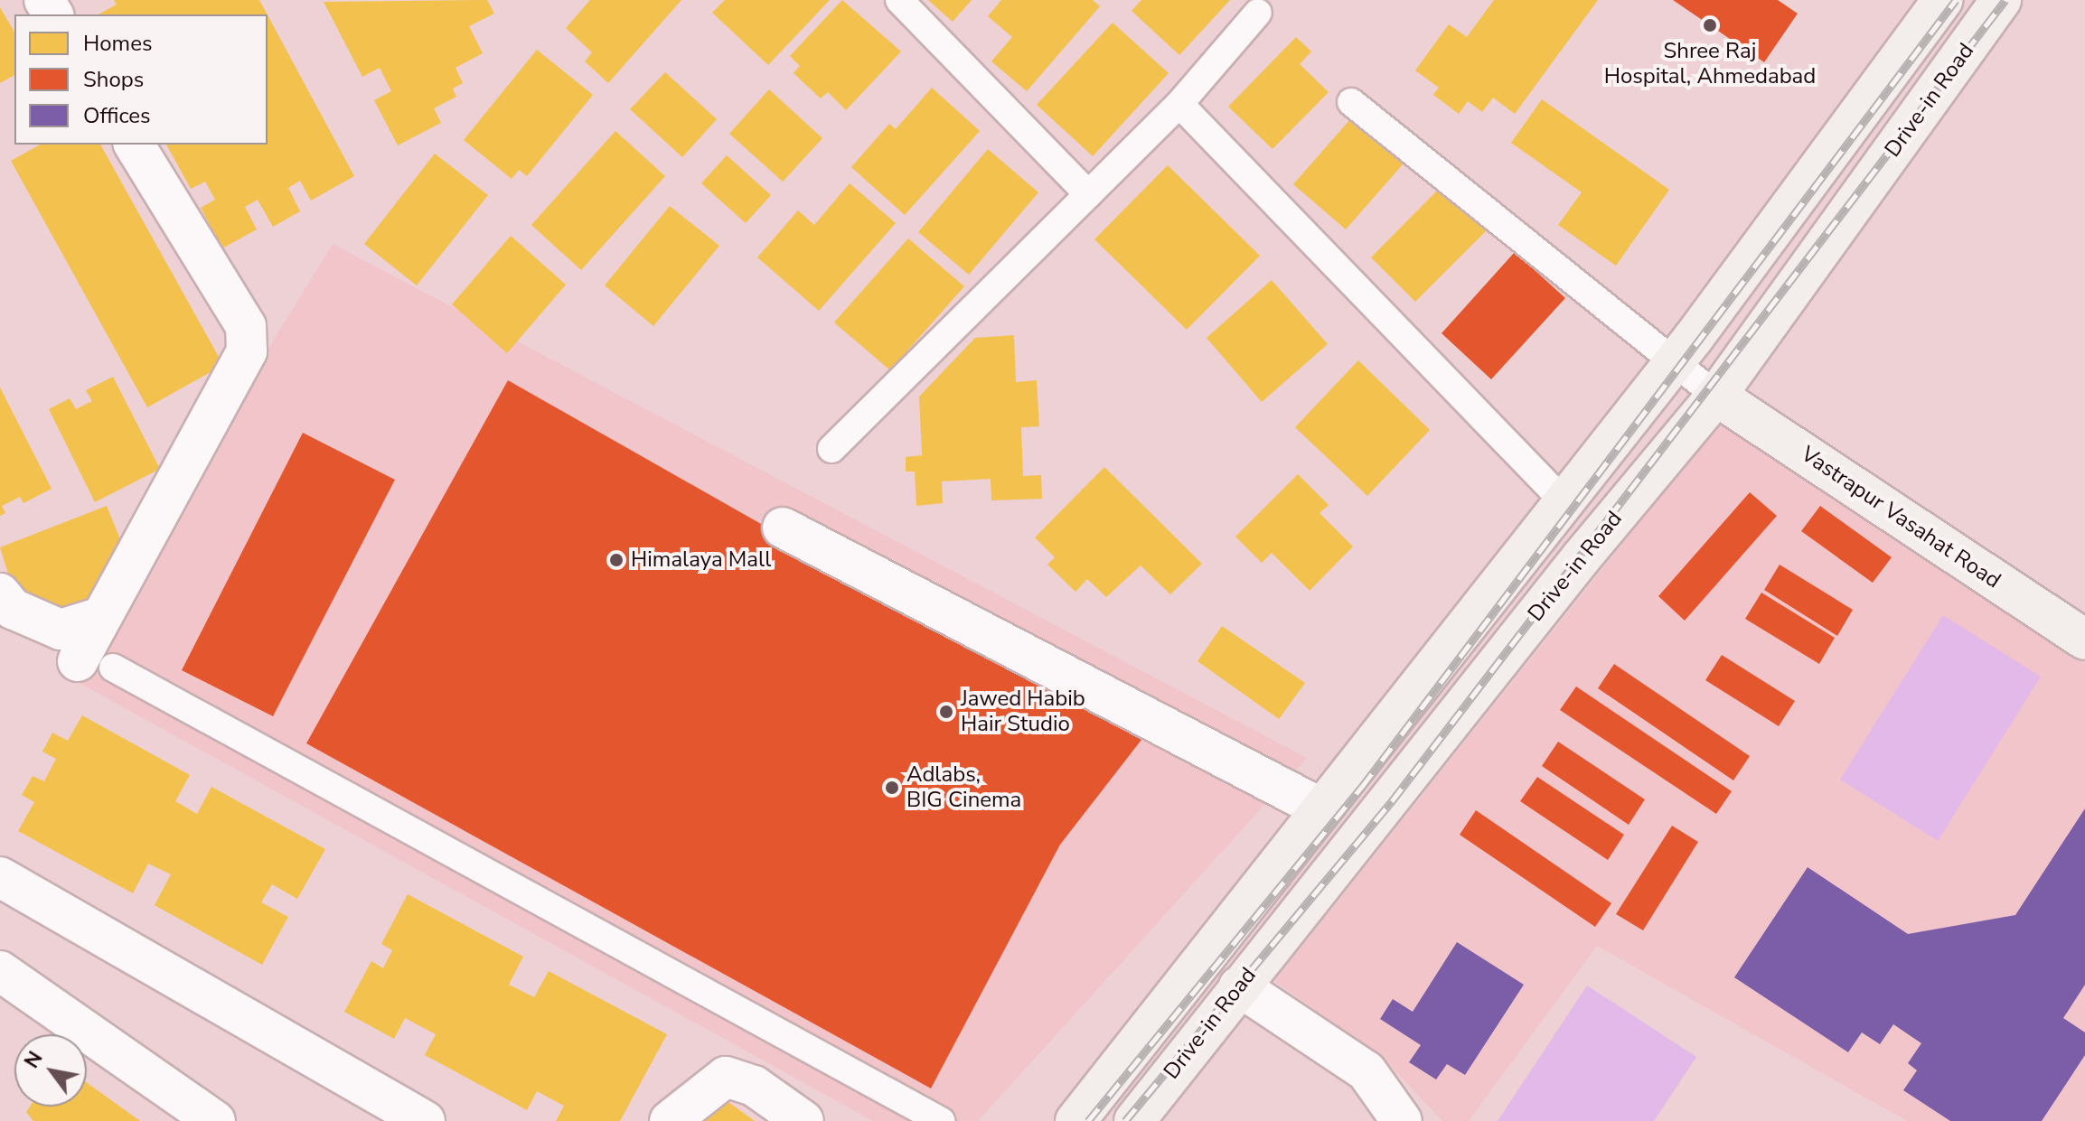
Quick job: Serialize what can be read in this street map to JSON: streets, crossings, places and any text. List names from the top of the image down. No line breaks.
{"streets":{"main road":["Drive-in Road","Vastrapur Vasahat Road"]},"crossings":[["Drive-in Road","Vastrapur Vasahat Road"]],"places":["Shree Raj Hospital, Ahmedabad","Himalaya Mall","Jawed Habib Hair Studio","Adlabs, BIG Cinema"],"legend":["Homes","Shops","Offices"],"north":"top left"}
